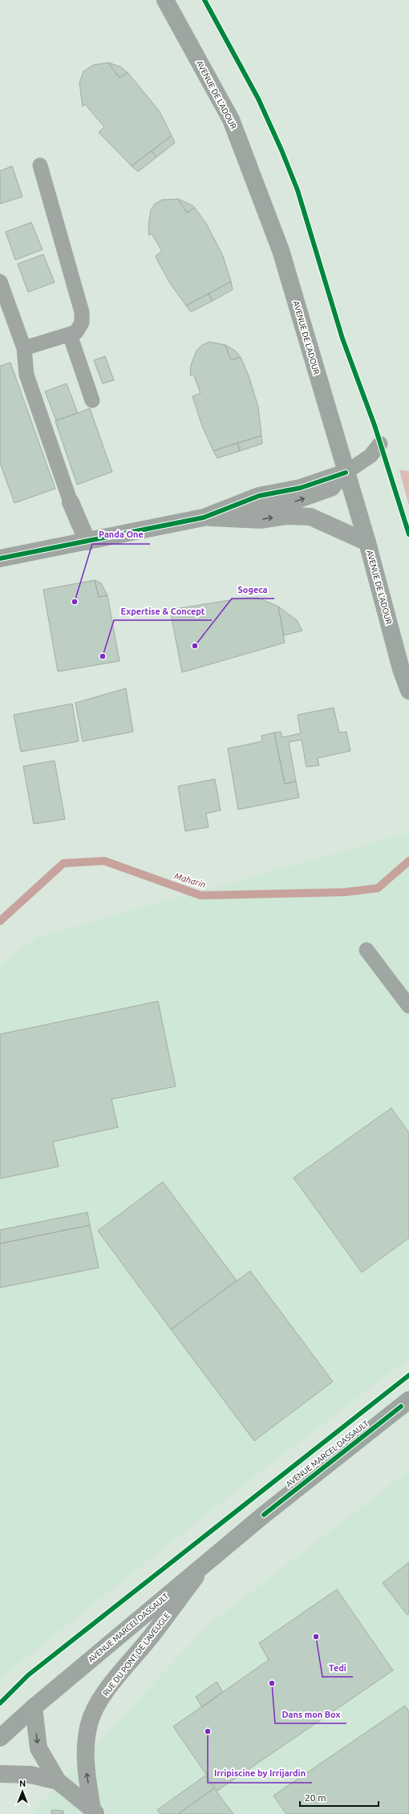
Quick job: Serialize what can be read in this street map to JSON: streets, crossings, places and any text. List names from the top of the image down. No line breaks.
{"streets":{"main road":["AVENUE DE L'ADOUR","AVENUE MARCEL DASSAULT"],"street":["RUE DU PONT DE L'AVEUGLE"]},"crossings":[["AVENUE MARCEL DASSAULT","RUE DU PONT DE L'AVEUGLE"]],"one_way":["RUE DU PONT DE L'AVEUGLE"],"water":["Maharin"],"places":["Panda One","Sogeca","Expertise & Concept","Tedi","Dans mon Box","Irripiscine by Irrijardin"],"scale_bar":"20 m","north":"top"}
